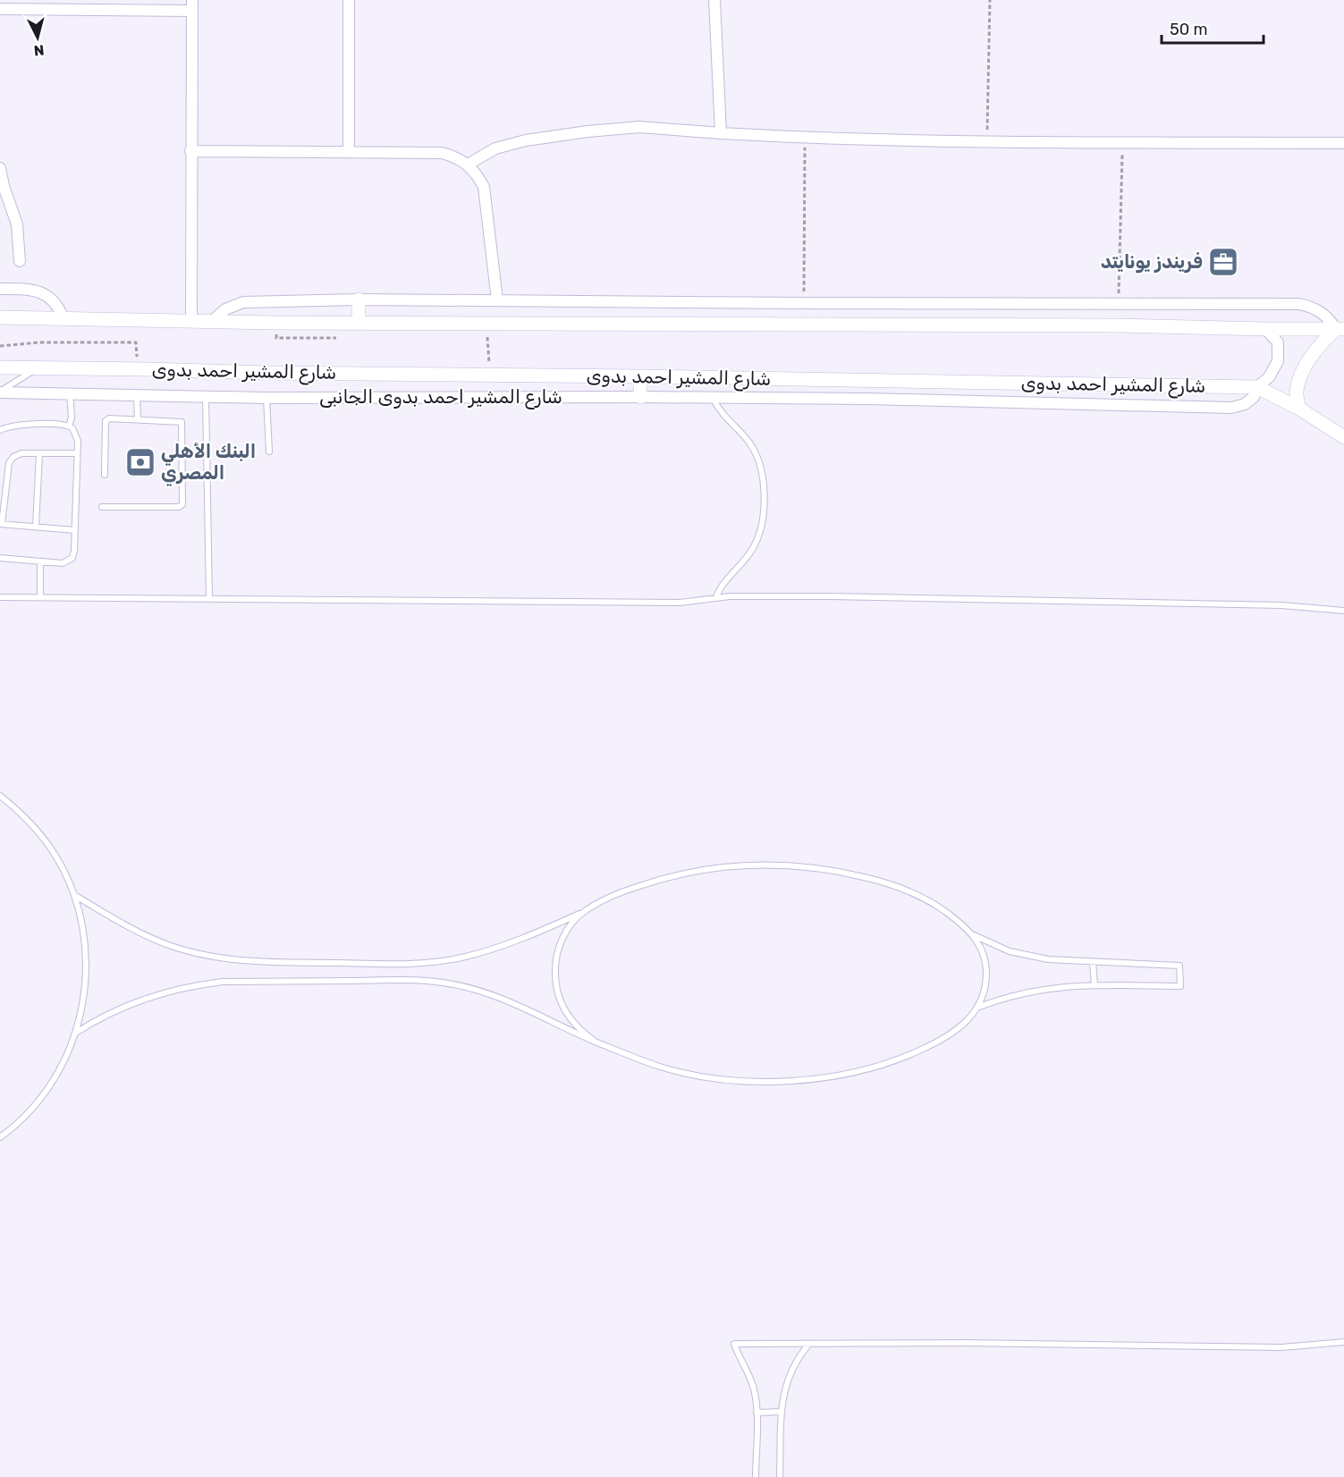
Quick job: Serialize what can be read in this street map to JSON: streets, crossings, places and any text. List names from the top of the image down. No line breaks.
{"streets":{"street":["شارع المشير احمد بدوى","شارع المشير احمد بدوى الجانبى"]},"crossings":[["شارع المشير احمد بدوى","شارع المشير احمد بدوى الجانبى"]],"places":{"office":["فريندز يونايتد"],"bank":["البنك الأهلي المصري"]},"scale_bar":"50 m","north":"bottom"}
